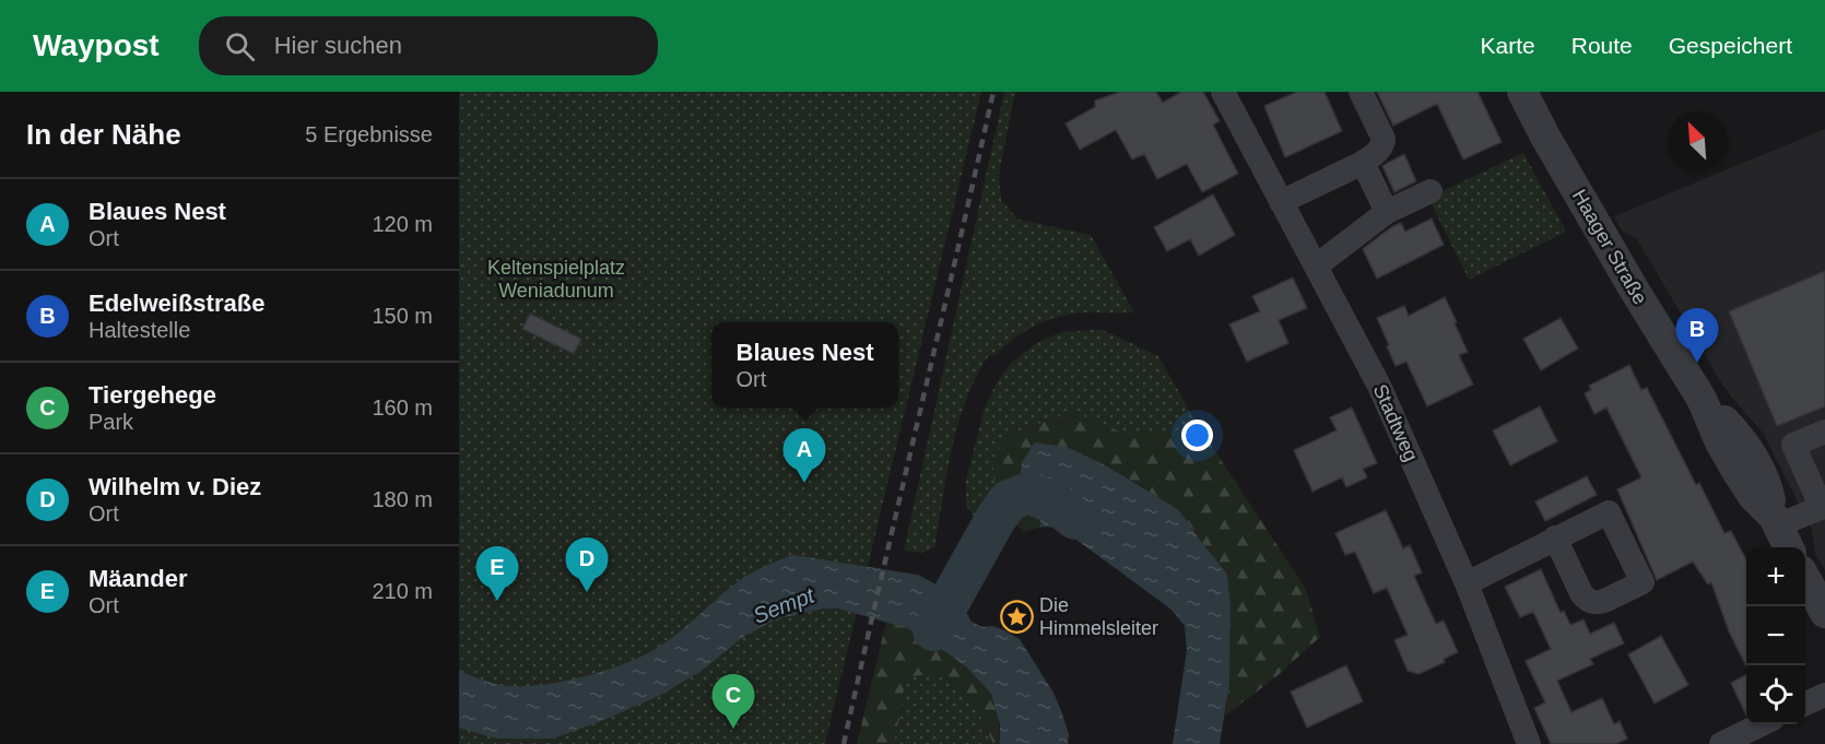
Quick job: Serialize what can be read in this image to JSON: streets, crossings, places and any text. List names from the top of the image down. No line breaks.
{"streets":{"street":["Haager Straße","Stadtweg"]},"water":["Sempt"],"parks":["Keltenspielplatz Weniadunum"],"places":{"place":["Die Himmelsleiter"]},"north":"top left","page":{"header":"Waypost","search":"Hier suchen","nav":["Karte","Route","Gespeichert"],"heading":["In der Nähe","5 Ergebnisse"],"list":[{"mark":"A","name":"Blaues Nest","note":"Ort","value":"120 m"},{"mark":"B","name":"Edelweißstraße","note":"Haltestelle","value":"150 m"},{"mark":"C","name":"Tiergehege","note":"Park","value":"160 m"},{"mark":"D","name":"Wilhelm v. Diez","note":"Ort","value":"180 m"},{"mark":"E","name":"Mäander","note":"Ort","value":"210 m"}],"pins":["B","A","D","E","C"],"popup":["Blaues Nest","Ort"],"map_buttons":["+","−"]}}
